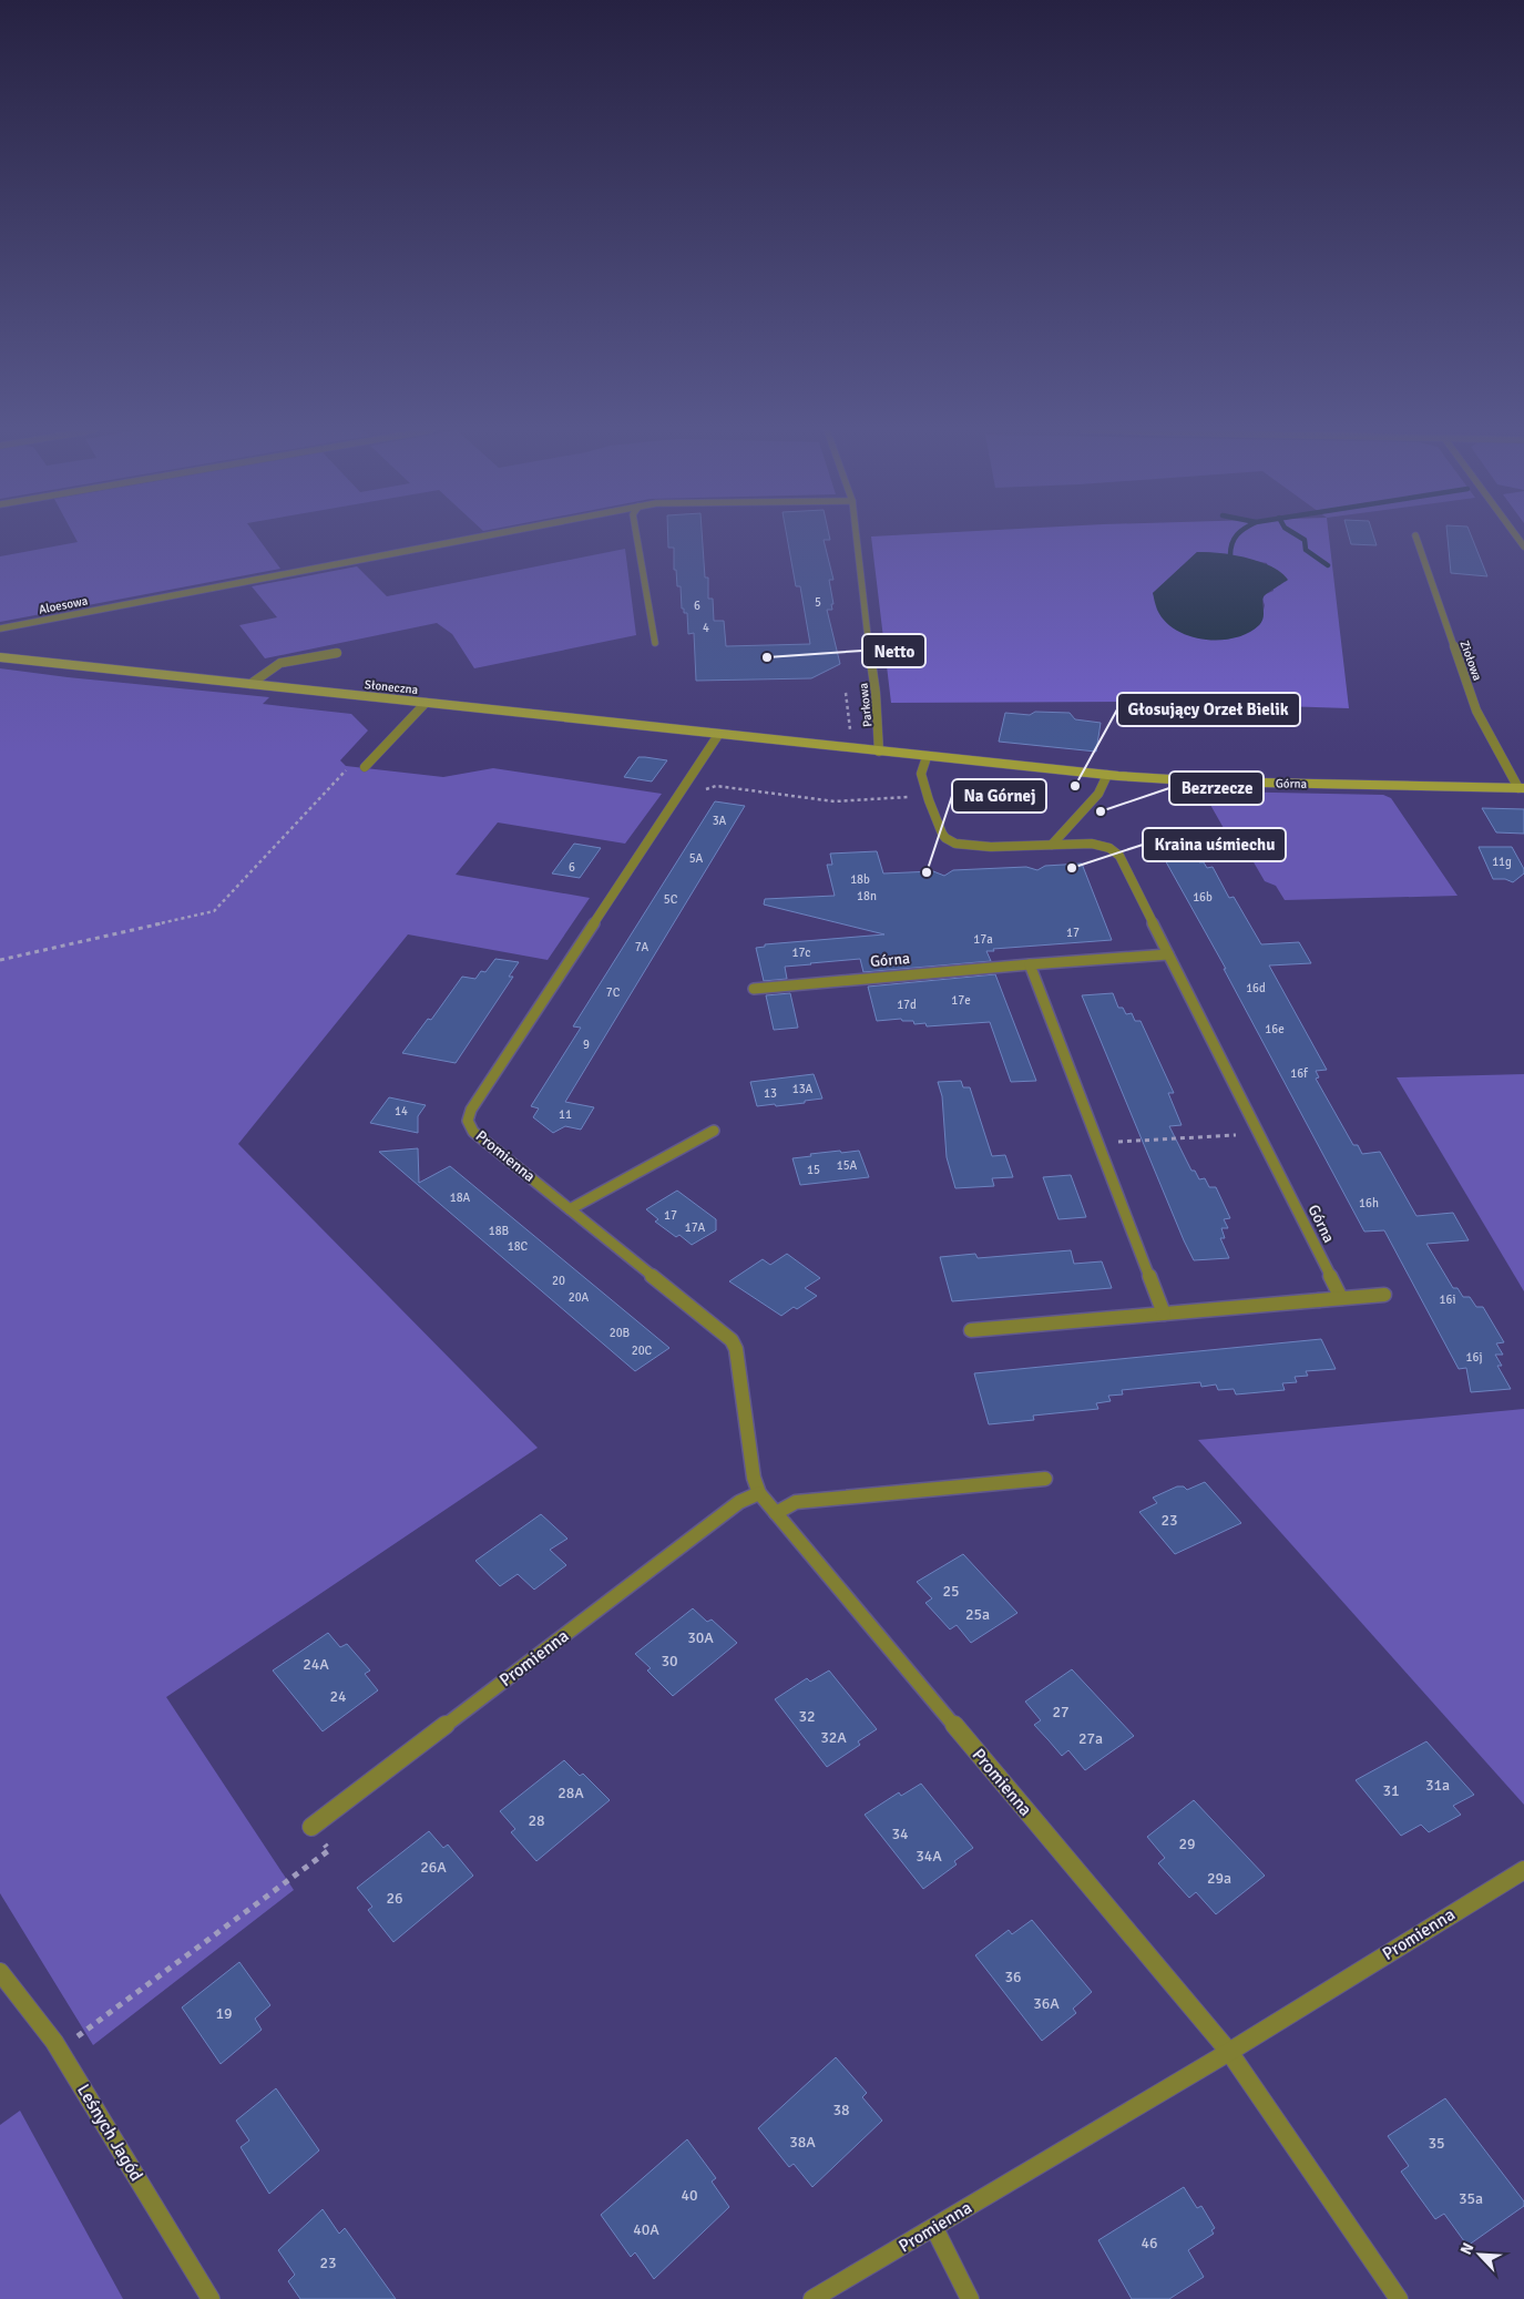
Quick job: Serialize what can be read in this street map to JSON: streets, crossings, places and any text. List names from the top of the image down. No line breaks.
{"streets":{"street":["Aloesowa","Ziołowa","Słoneczna","Parkowa","Górna","Promienna","Leśnych Jagód"]},"crossings":[["Ziołowa","Górna"],["Słoneczna","Górna"],["Słoneczna","Promienna"],["Parkowa","Górna"]],"places":["Netto","Głosujący Orzeł Bielik","Bezrzecze","Kraina uśmiechu","Na Górnej"],"house_numbers":["5","6","4","3A","5A","11g","6","18b","18n","16b","5C","17","17a","7A","17c","16d","7C","17e","17d","16e","9","16f","13A","13","14","11","15A","15","18A","16h","17","17A","18B","18C","20","20A","16i","20B","20C","16j","23","25","25a","30A","30","24A","24","27","32","32A","27a","31a","31","28A","28","34","29","34A","26A","29a","26","36","36A","19","38","38A","35","40","35a","40A","46","23"],"north":"top left"}
